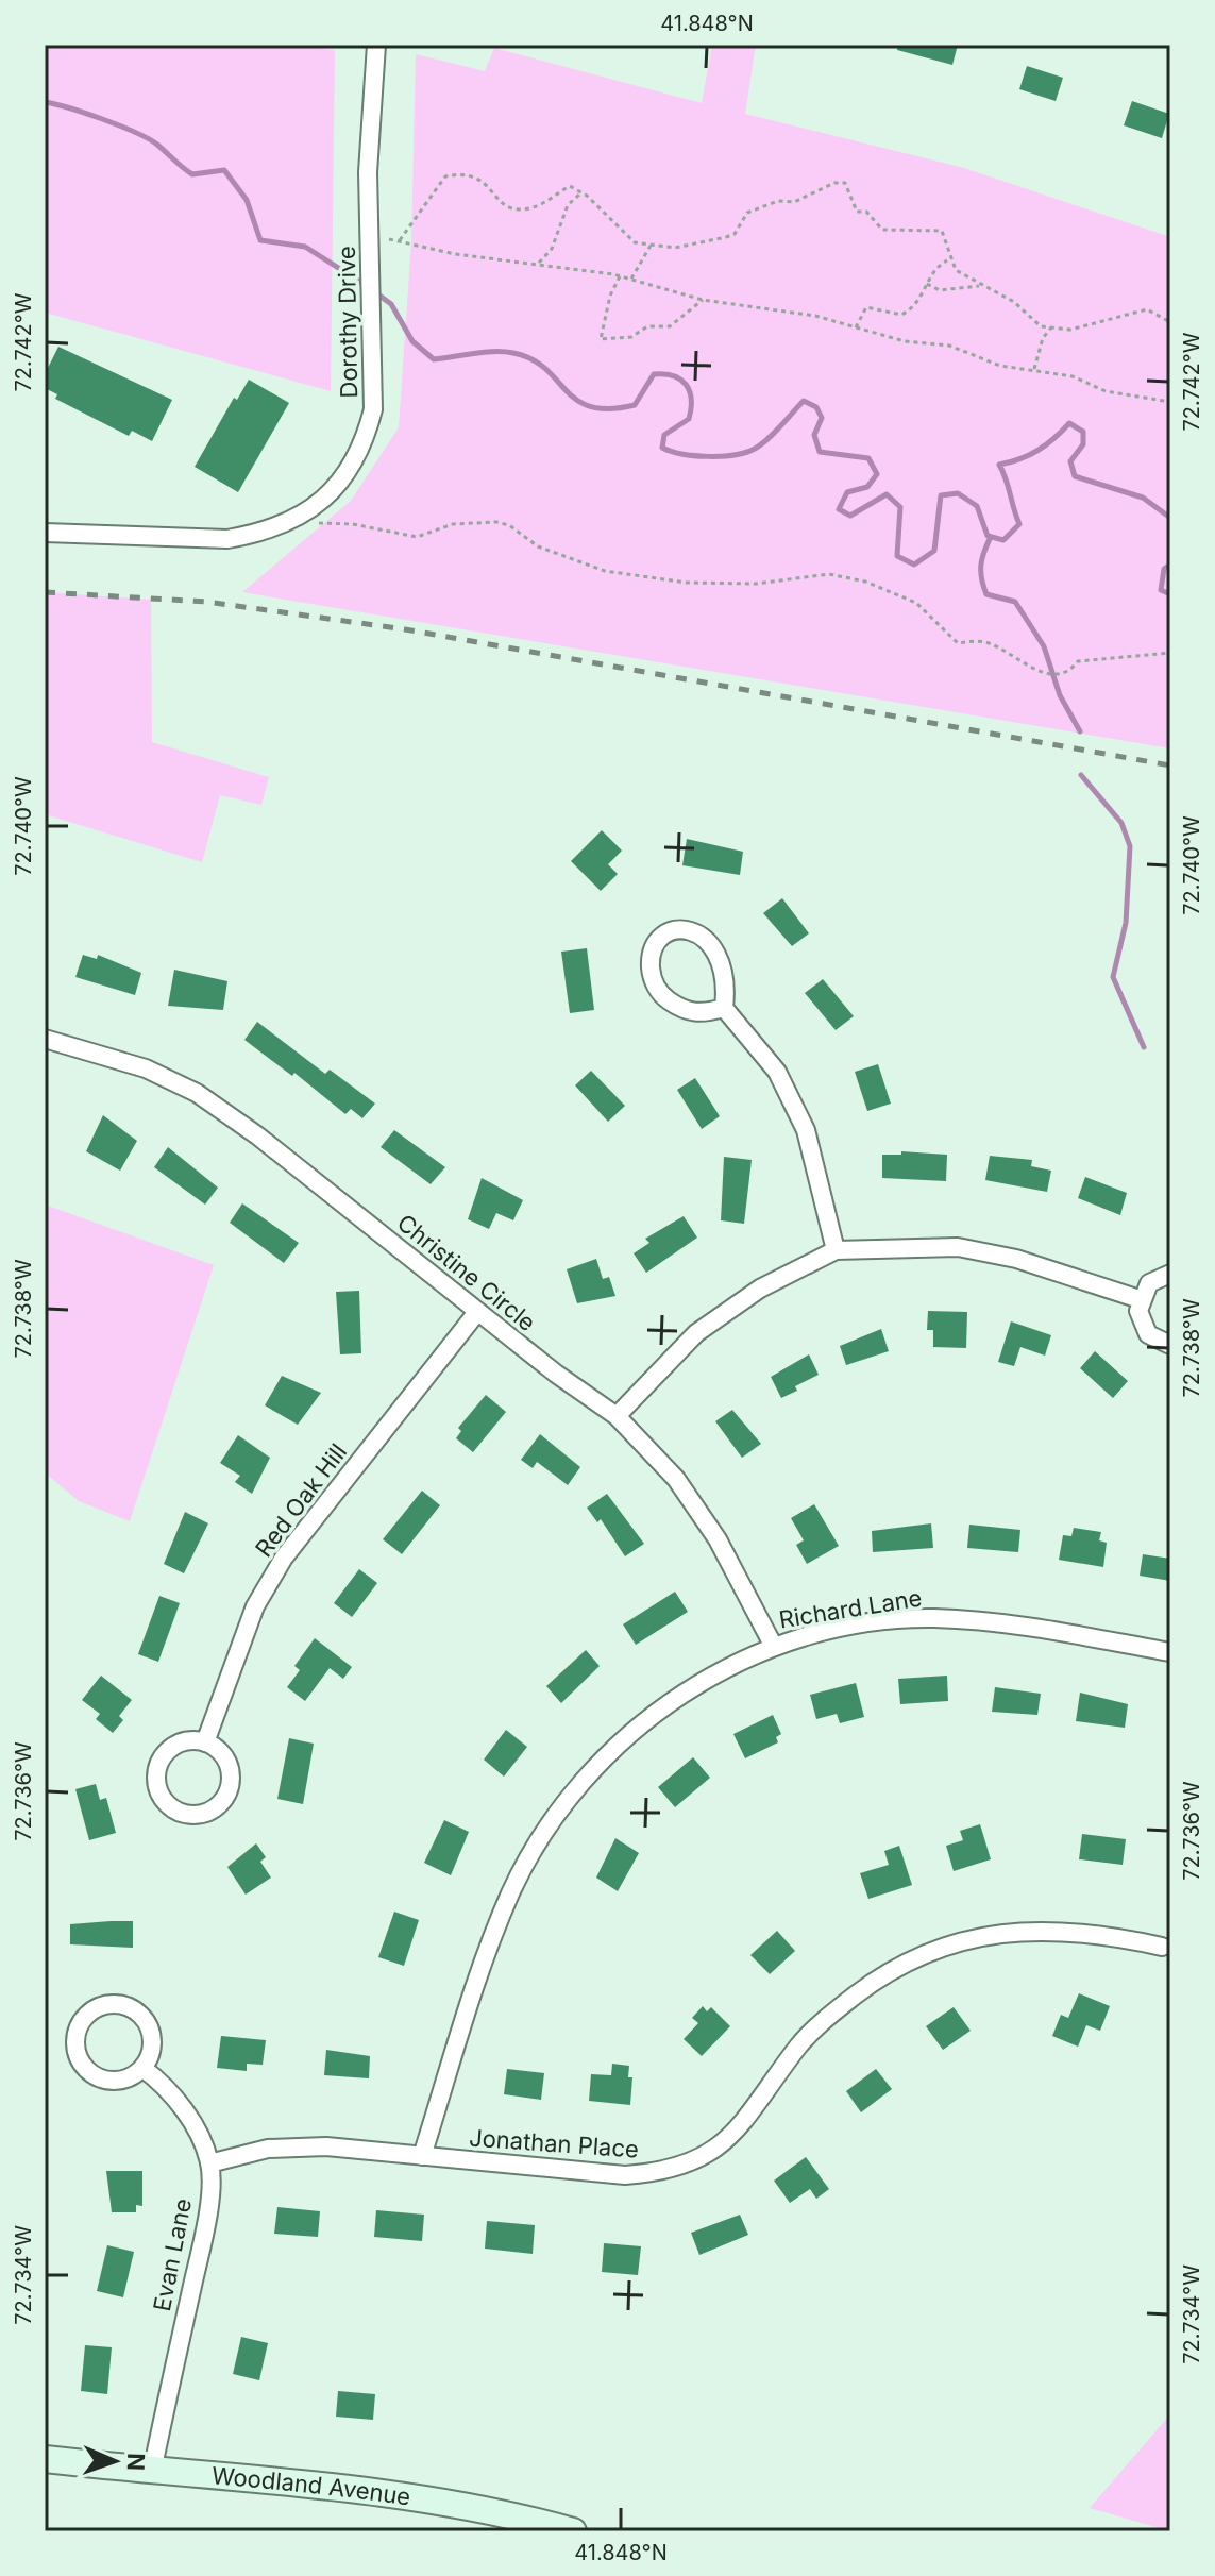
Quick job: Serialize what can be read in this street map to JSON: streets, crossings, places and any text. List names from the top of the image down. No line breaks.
{"streets":{"street":["Dorothy Drive","Christine Circle","Red Oak Hill","Richard Lane","Jonathan Place","Evan Lane","Woodland Avenue"]},"crossings":[["Christine Circle","Red Oak Hill"],["Christine Circle","Richard Lane"],["Richard Lane","Jonathan Place"],["Jonathan Place","Evan Lane"],["Evan Lane","Woodland Avenue"]],"north":"right","coordinates":["41.848°N","72.742°W","72.740°W","72.738°W","72.736°W","72.734°W"]}
